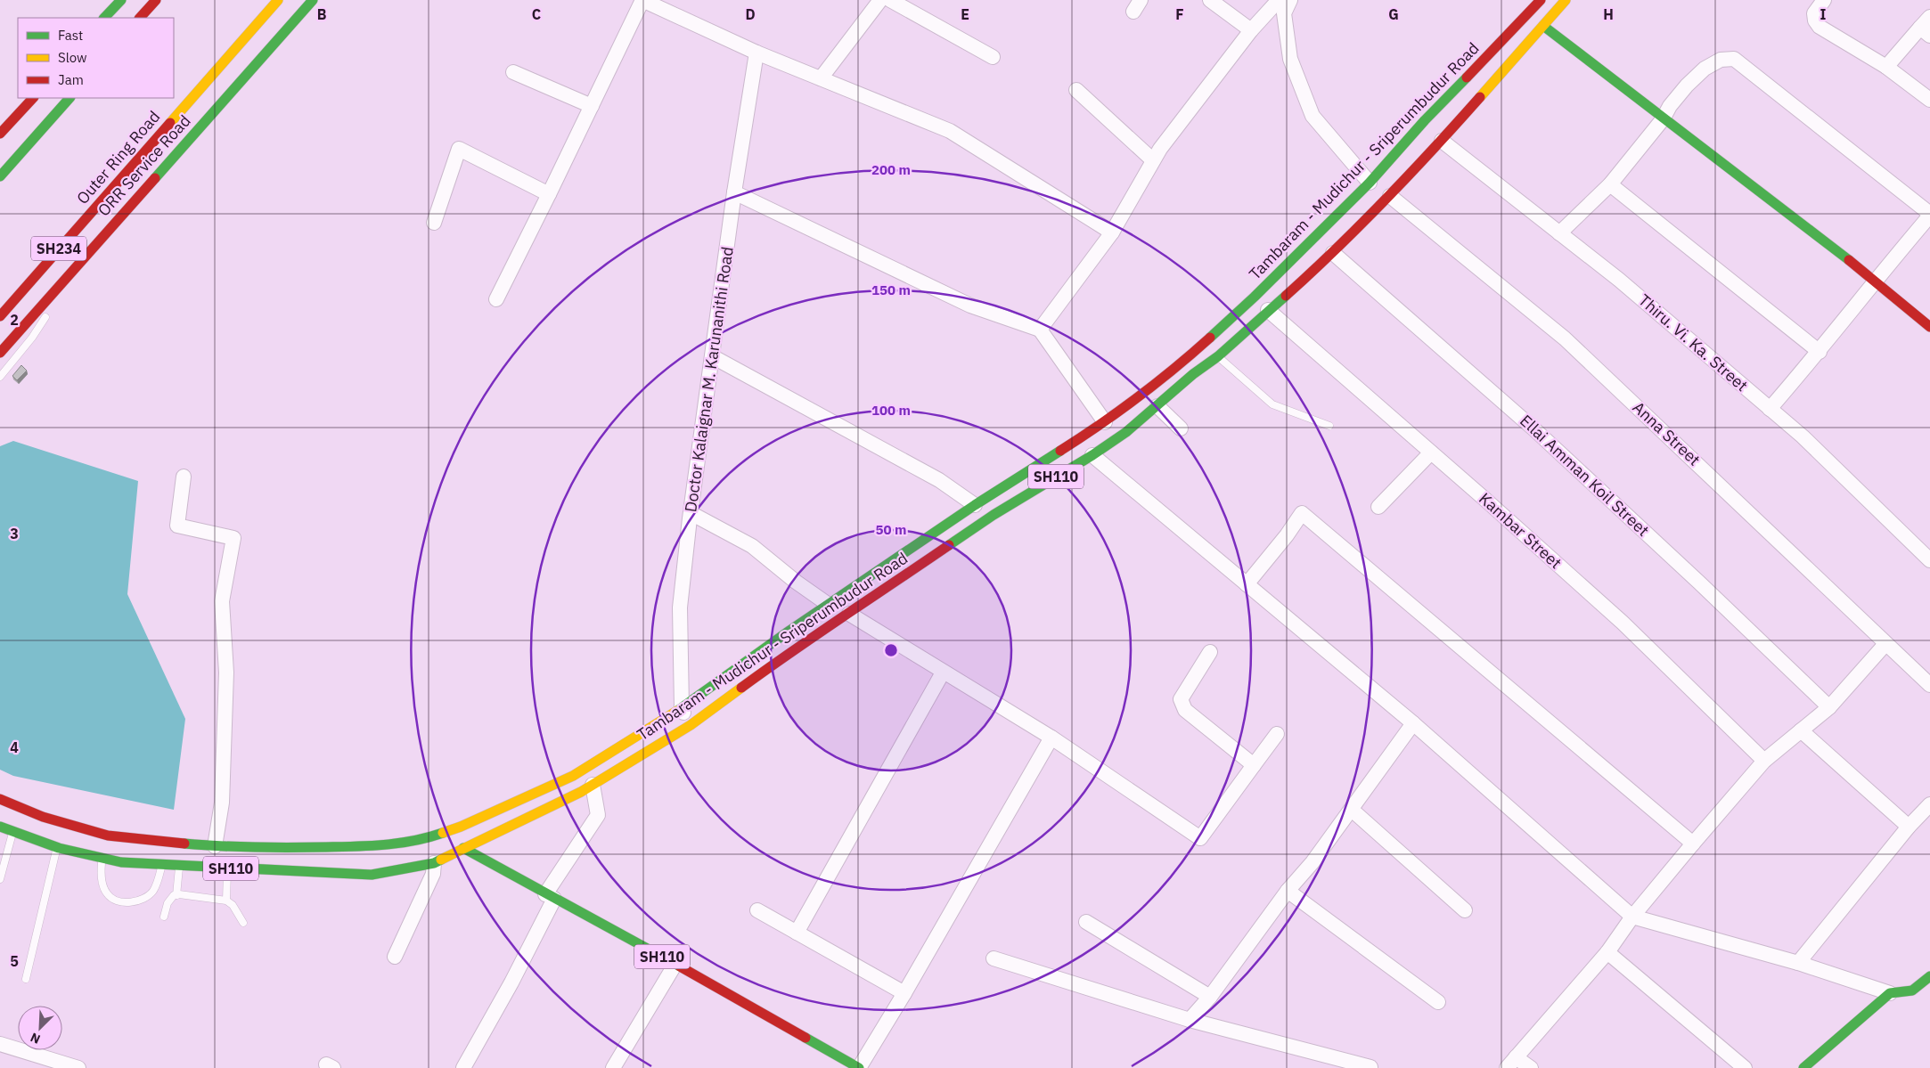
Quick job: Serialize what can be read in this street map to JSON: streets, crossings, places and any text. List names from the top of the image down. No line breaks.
{"streets":{"main road":["Outer Ring Road","Tambaram - Mudichur - Sriperumbudur Road","ORR Service Road","SH234","SH110"],"street":["Thiru. Vi. Ka. Street","Doctor Kalaignar M. Karunanithi Road","Anna Street","Ellai Amman Koil Street","Kambar Street"]},"crossings":[["Tambaram - Mudichur - Sriperumbudur Road","Thiru. Vi. Ka. Street"],["Tambaram - Mudichur - Sriperumbudur Road","Doctor Kalaignar M. Karunanithi Road"],["Tambaram - Mudichur - Sriperumbudur Road","Anna Street"],["Tambaram - Mudichur - Sriperumbudur Road","Ellai Amman Koil Street"],["Tambaram - Mudichur - Sriperumbudur Road","SH110"],["Tambaram - Mudichur - Sriperumbudur Road","Kambar Street"]],"legend":["Fast","Slow","Jam"],"north":"bottom left","grid":{"columns":["B","C","D","E","F","G","H","I"],"rows":["2","3","4","5"]},"rings":["200 m","150 m","100 m","50 m"]}
